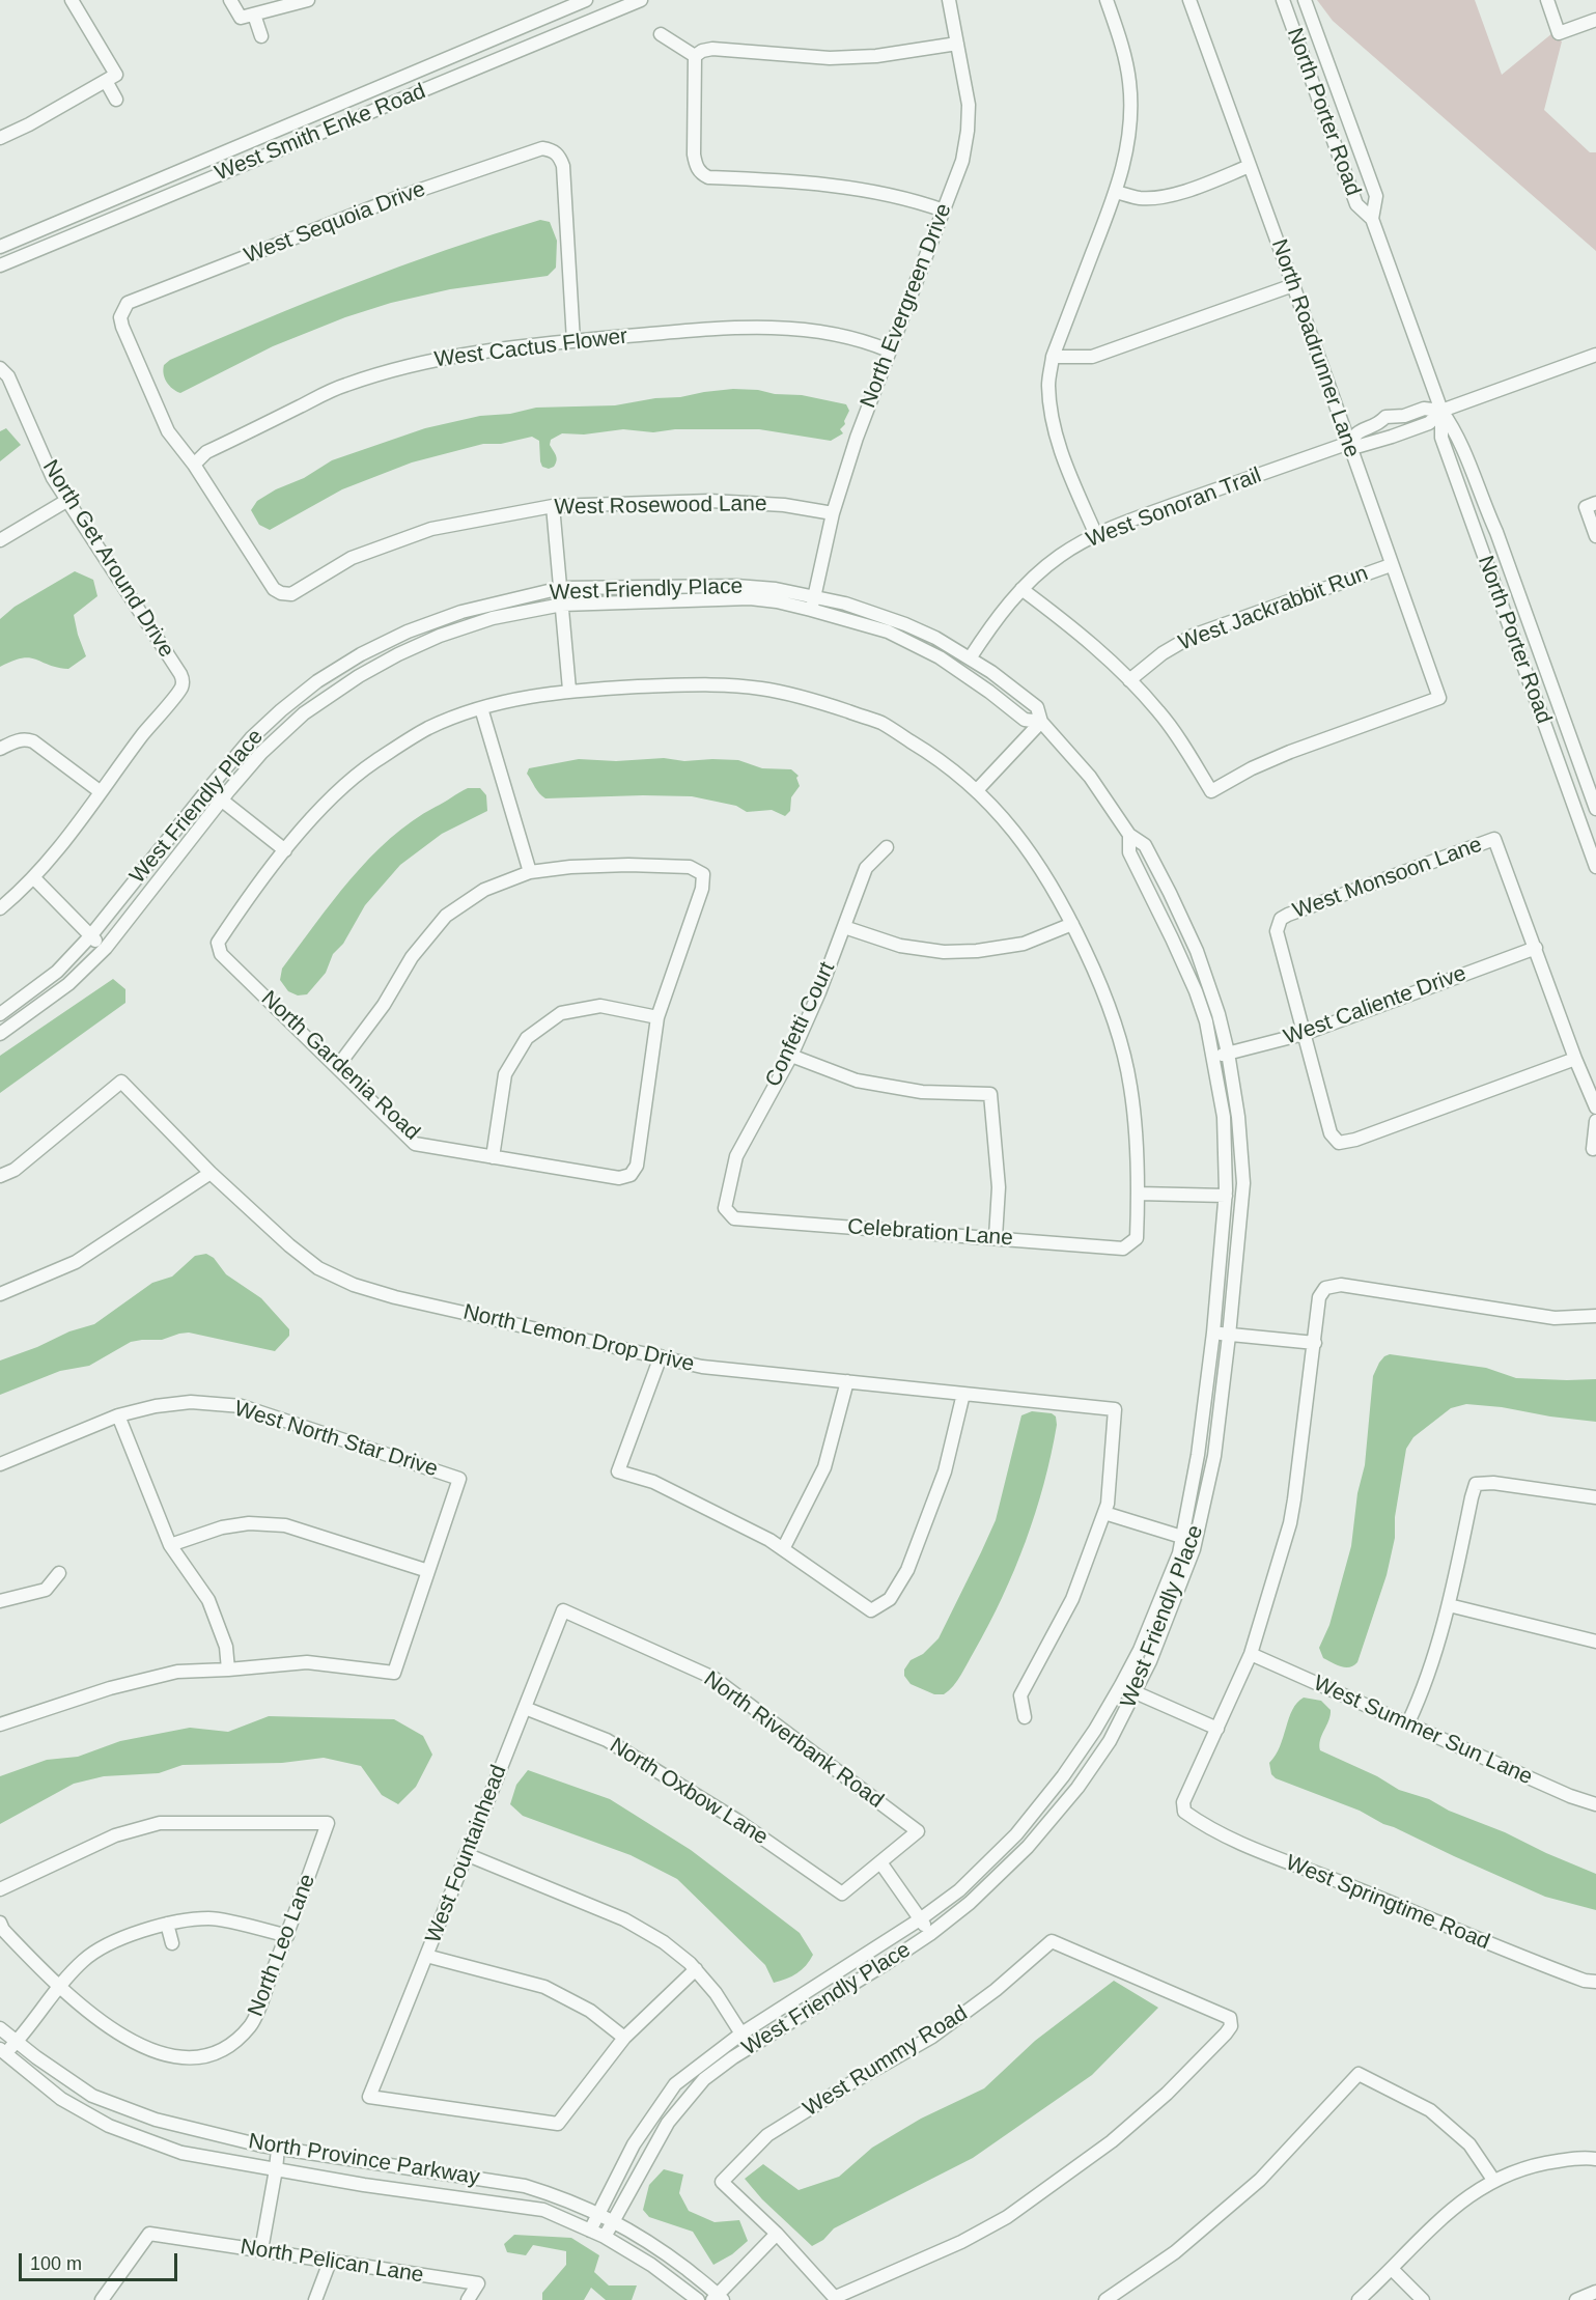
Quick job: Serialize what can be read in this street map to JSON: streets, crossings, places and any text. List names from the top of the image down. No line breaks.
{"streets":{"street":["North Porter Road","West Smith Enke Road","West Sequoia Drive","North Evergreen Drive","West Cactus Flower","North Roadrunner Lane","West Rosewood Lane","West Sonoran Trail","North Get Around Drive","West Friendly Place","West Jackrabbit Run","West Monsoon Lane","West Caliente Drive","Confetti Court","North Gardenia Road","Celebration Lane","North Lemon Drop Drive","West North Star Drive","West Summer Sun Lane","North Riverbank Road","North Oxbow Lane","West Fountainhead","West Springtime Road","North Leo Lane","West Rummy Road","North Province Parkway","North Pelican Lane"]},"crossings":[["North Porter Road","West Sonoran Trail"],["West Sequoia Drive","West Cactus Flower"],["West Sequoia Drive","West Rosewood Lane"],["North Evergreen Drive","West Cactus Flower"],["North Evergreen Drive","West Rosewood Lane"],["North Evergreen Drive","West Friendly Place"],["West Cactus Flower","West Rosewood Lane"],["North Roadrunner Lane","West Sonoran Trail"],["North Roadrunner Lane","West Jackrabbit Run"],["West Sonoran Trail","West Friendly Place"],["West Friendly Place","West Caliente Drive"],["West Friendly Place","North Province Parkway"],["West Monsoon Lane","West Caliente Drive"],["Confetti Court","Celebration Lane"],["North Riverbank Road","North Oxbow Lane"],["North Riverbank Road","West Fountainhead"],["North Oxbow Lane","West Fountainhead"]],"scale_bar":"100 m"}
